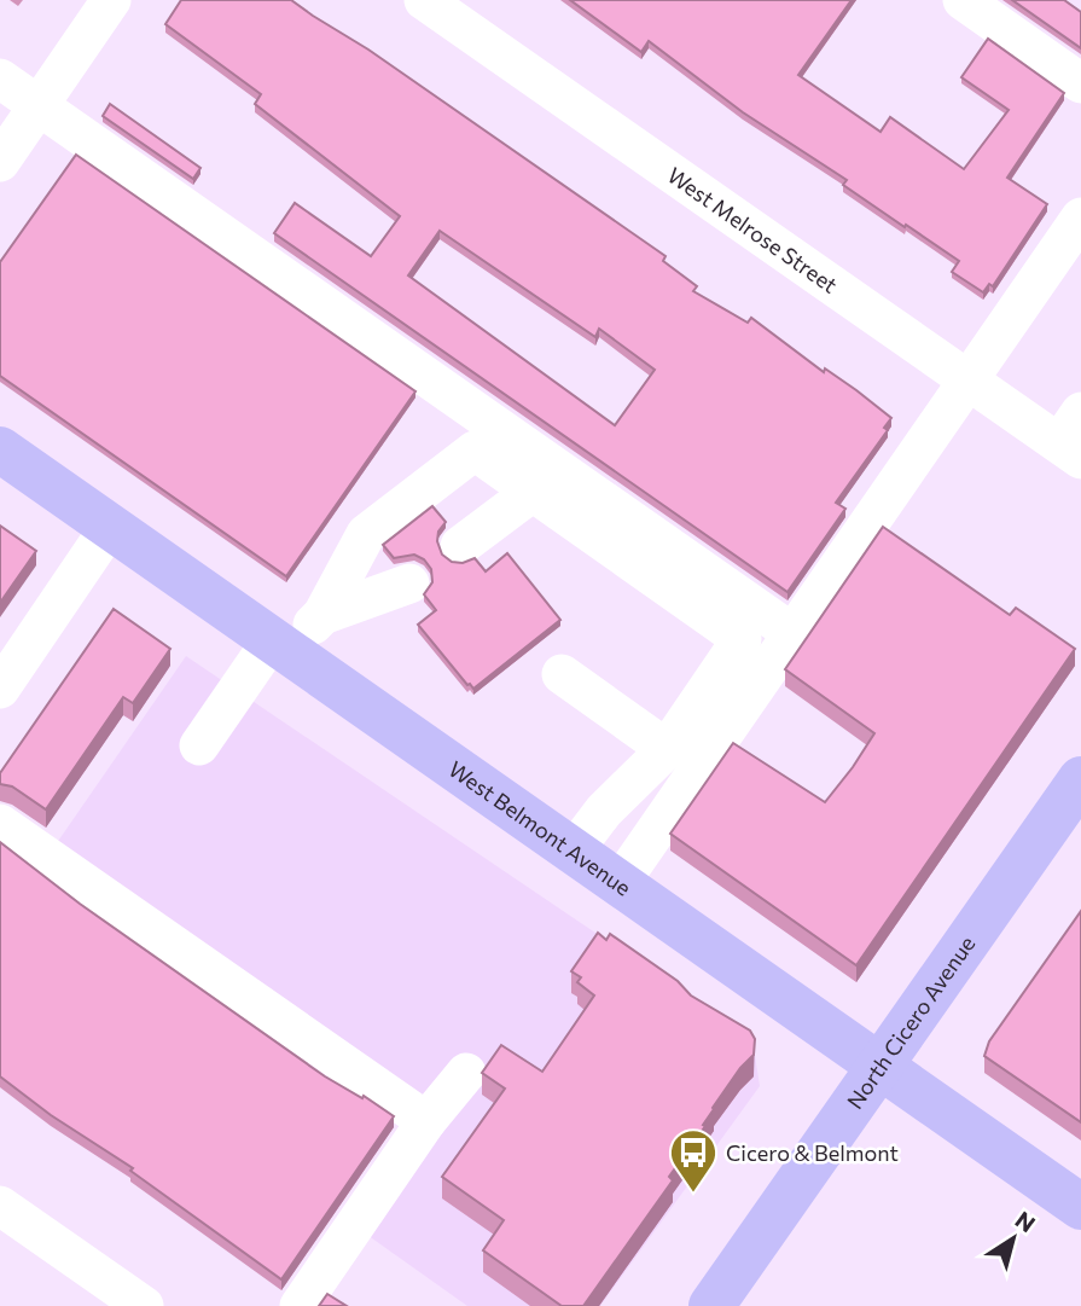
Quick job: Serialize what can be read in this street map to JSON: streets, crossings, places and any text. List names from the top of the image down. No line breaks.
{"streets":{"main road":["West Belmont Avenue","North Cicero Avenue"],"street":["West Melrose Street"]},"crossings":[["West Belmont Avenue","North Cicero Avenue"]],"places":{"bus stop":["Cicero & Belmont"]},"north":"top right"}
